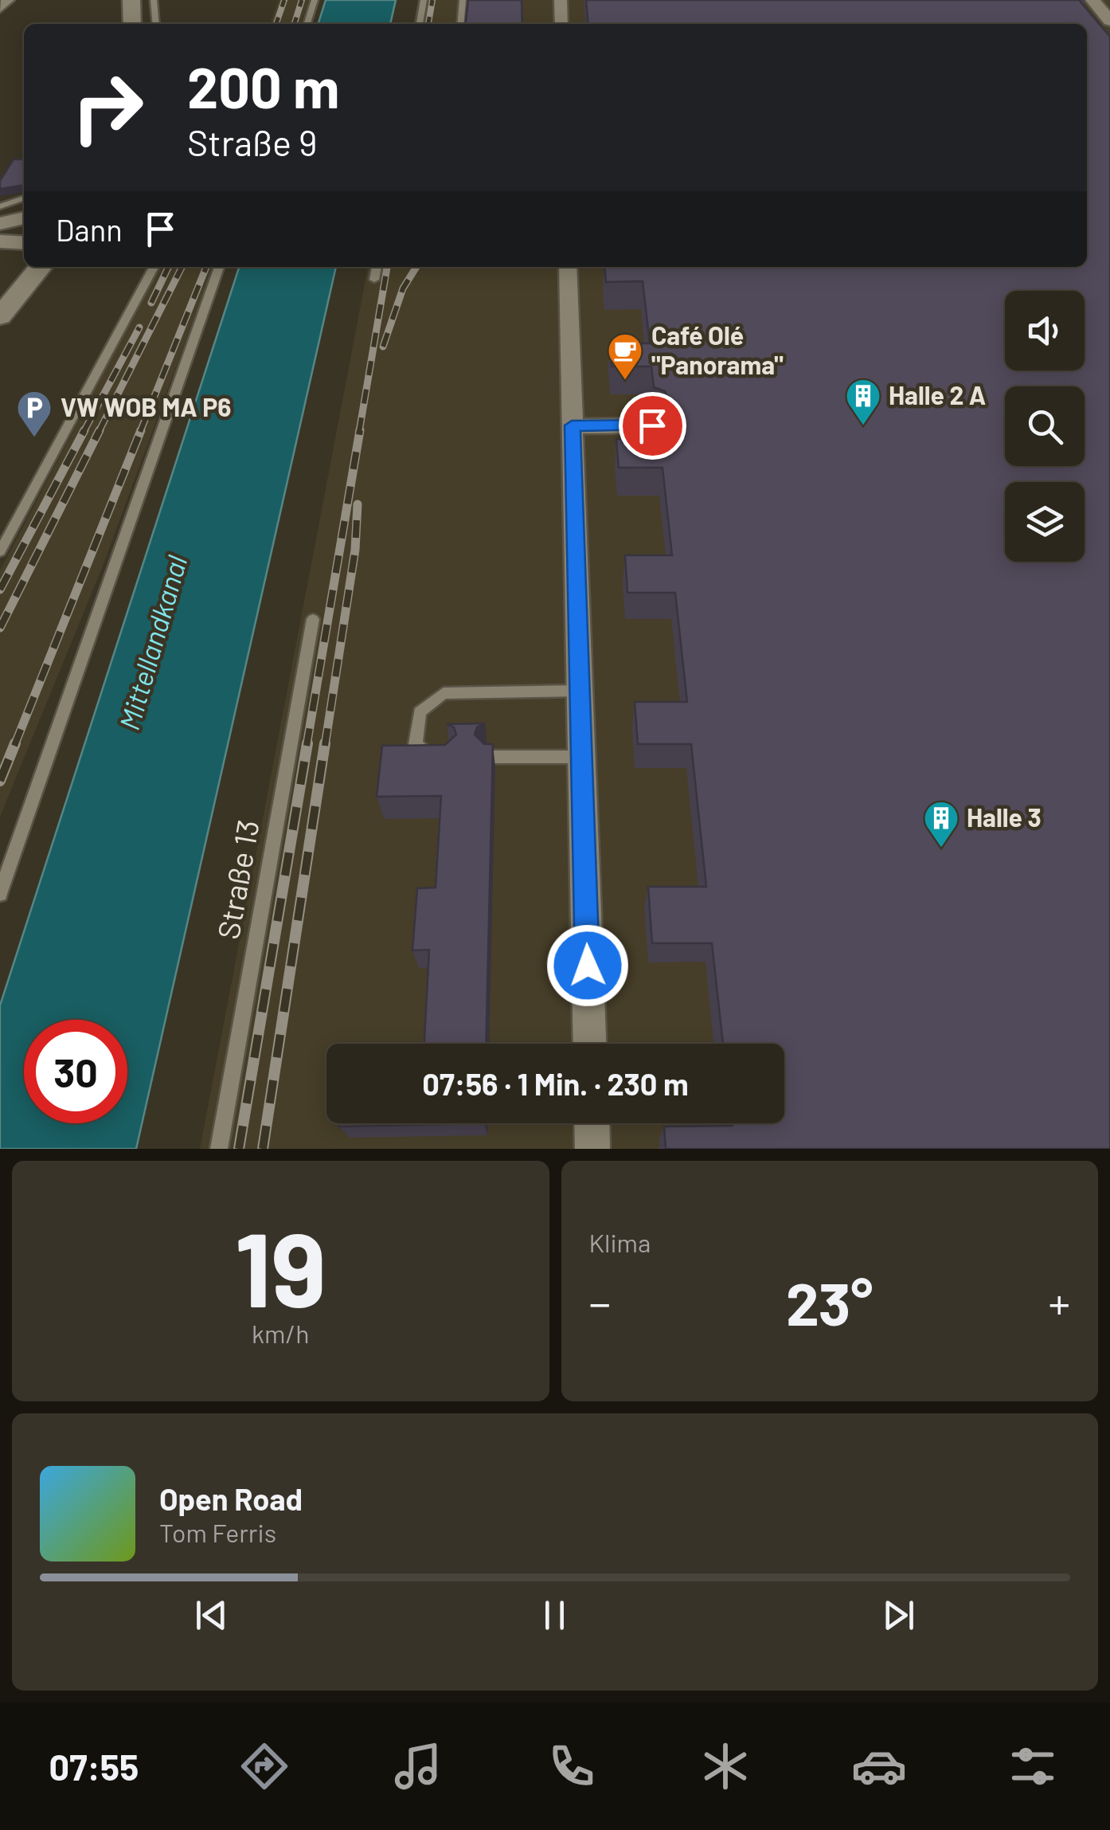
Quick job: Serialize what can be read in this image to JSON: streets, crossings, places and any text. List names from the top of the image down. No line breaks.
{"streets":{"lane":["Straße 13"]},"water":["Mittellandkanal"],"places":{"cafe":["Café Olé \"Panorama\""],"building":["Halle 2 A","Halle 3"],"parking":["VW WOB MA P6"]},"page":{"turn":["200 m","Straße 9"],"then":"Dann","limit":"30","trip":"07:56 · 1 Min. · 230 m","tile":[["19","km/h"],"Klima"],"heat":["−","23°","+"],"song":["Open Road","Tom Ferris"],"tabs":"07:55"}}
